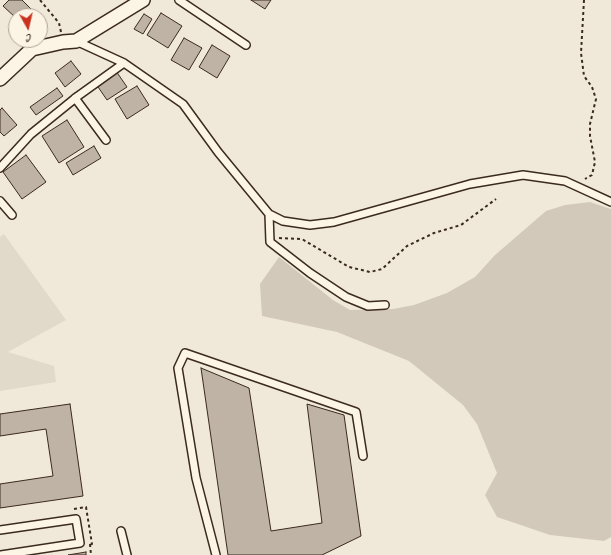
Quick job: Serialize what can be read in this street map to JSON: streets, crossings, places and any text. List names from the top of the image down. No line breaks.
{"north":"bottom"}
